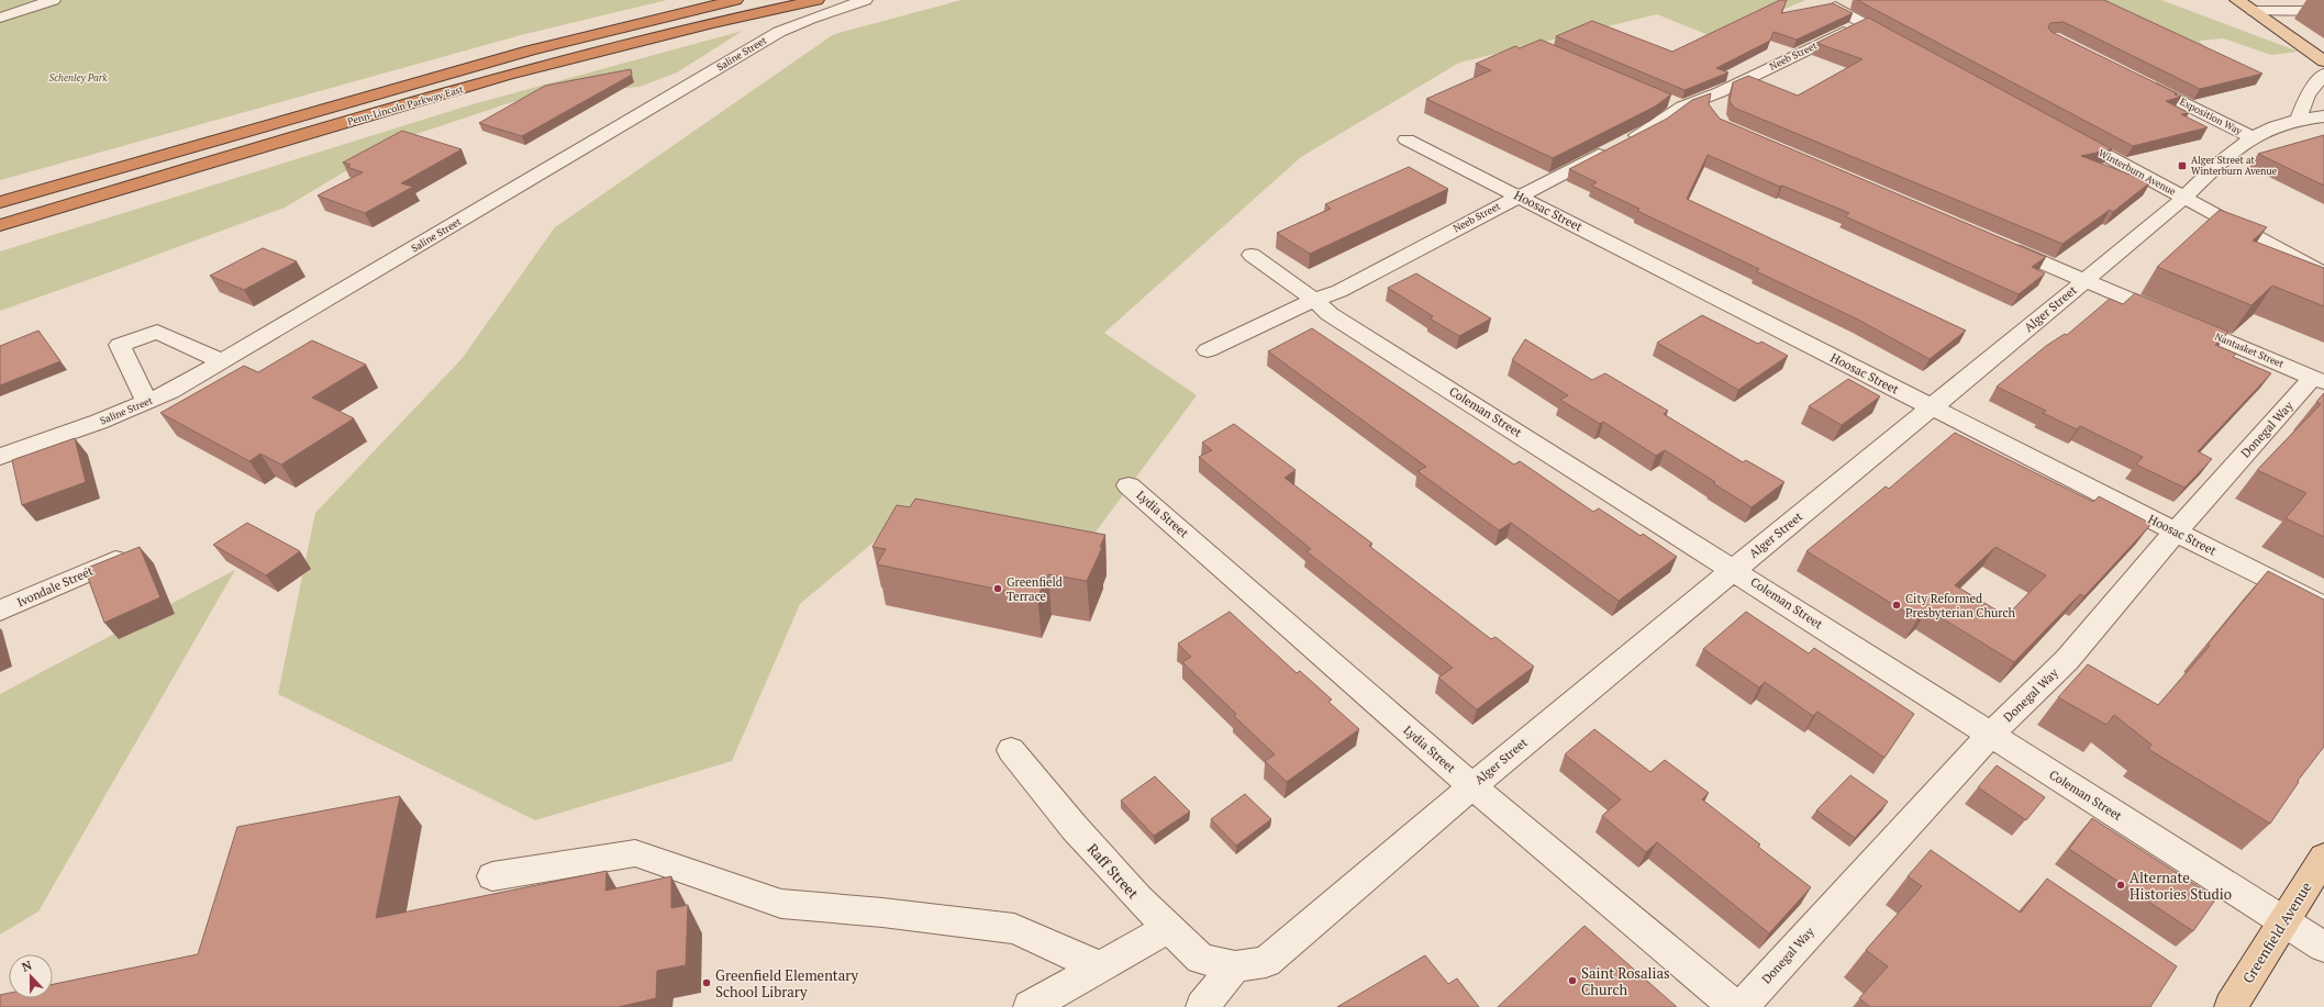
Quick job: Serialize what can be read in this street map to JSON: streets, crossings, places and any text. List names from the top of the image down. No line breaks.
{"streets":{"highway":["Penn-Lincoln Parkway East"],"main road":["Greenfield Avenue"],"street":["Saline Street","Neeb Street","Exposition Way","Winterburn Avenue","Hoosac Street","Alger Street","Nantasket Street","Coleman Street","Donegal Way","Lydia Street","Ivondale Street","Raff Street"]},"crossings":[["Neeb Street","Hoosac Street"],["Neeb Street","Coleman Street"],["Exposition Way","Alger Street"],["Winterburn Avenue","Alger Street"],["Hoosac Street","Alger Street"],["Hoosac Street","Donegal Way"],["Alger Street","Nantasket Street"],["Alger Street","Coleman Street"],["Alger Street","Lydia Street"],["Alger Street","Raff Street"],["Nantasket Street","Donegal Way"],["Coleman Street","Donegal Way"],["Coleman Street","Greenfield Avenue"]],"parks":["Schenley Park"],"places":{"transit":["Alger Street at Winterburn Avenue"],"other":["Greenfield Terrace","City Reformed Presbyterian Church","Alternate Histories Studio","Saint Rosalias Church","Greenfield Elementary School Library"]},"north":"top"}
